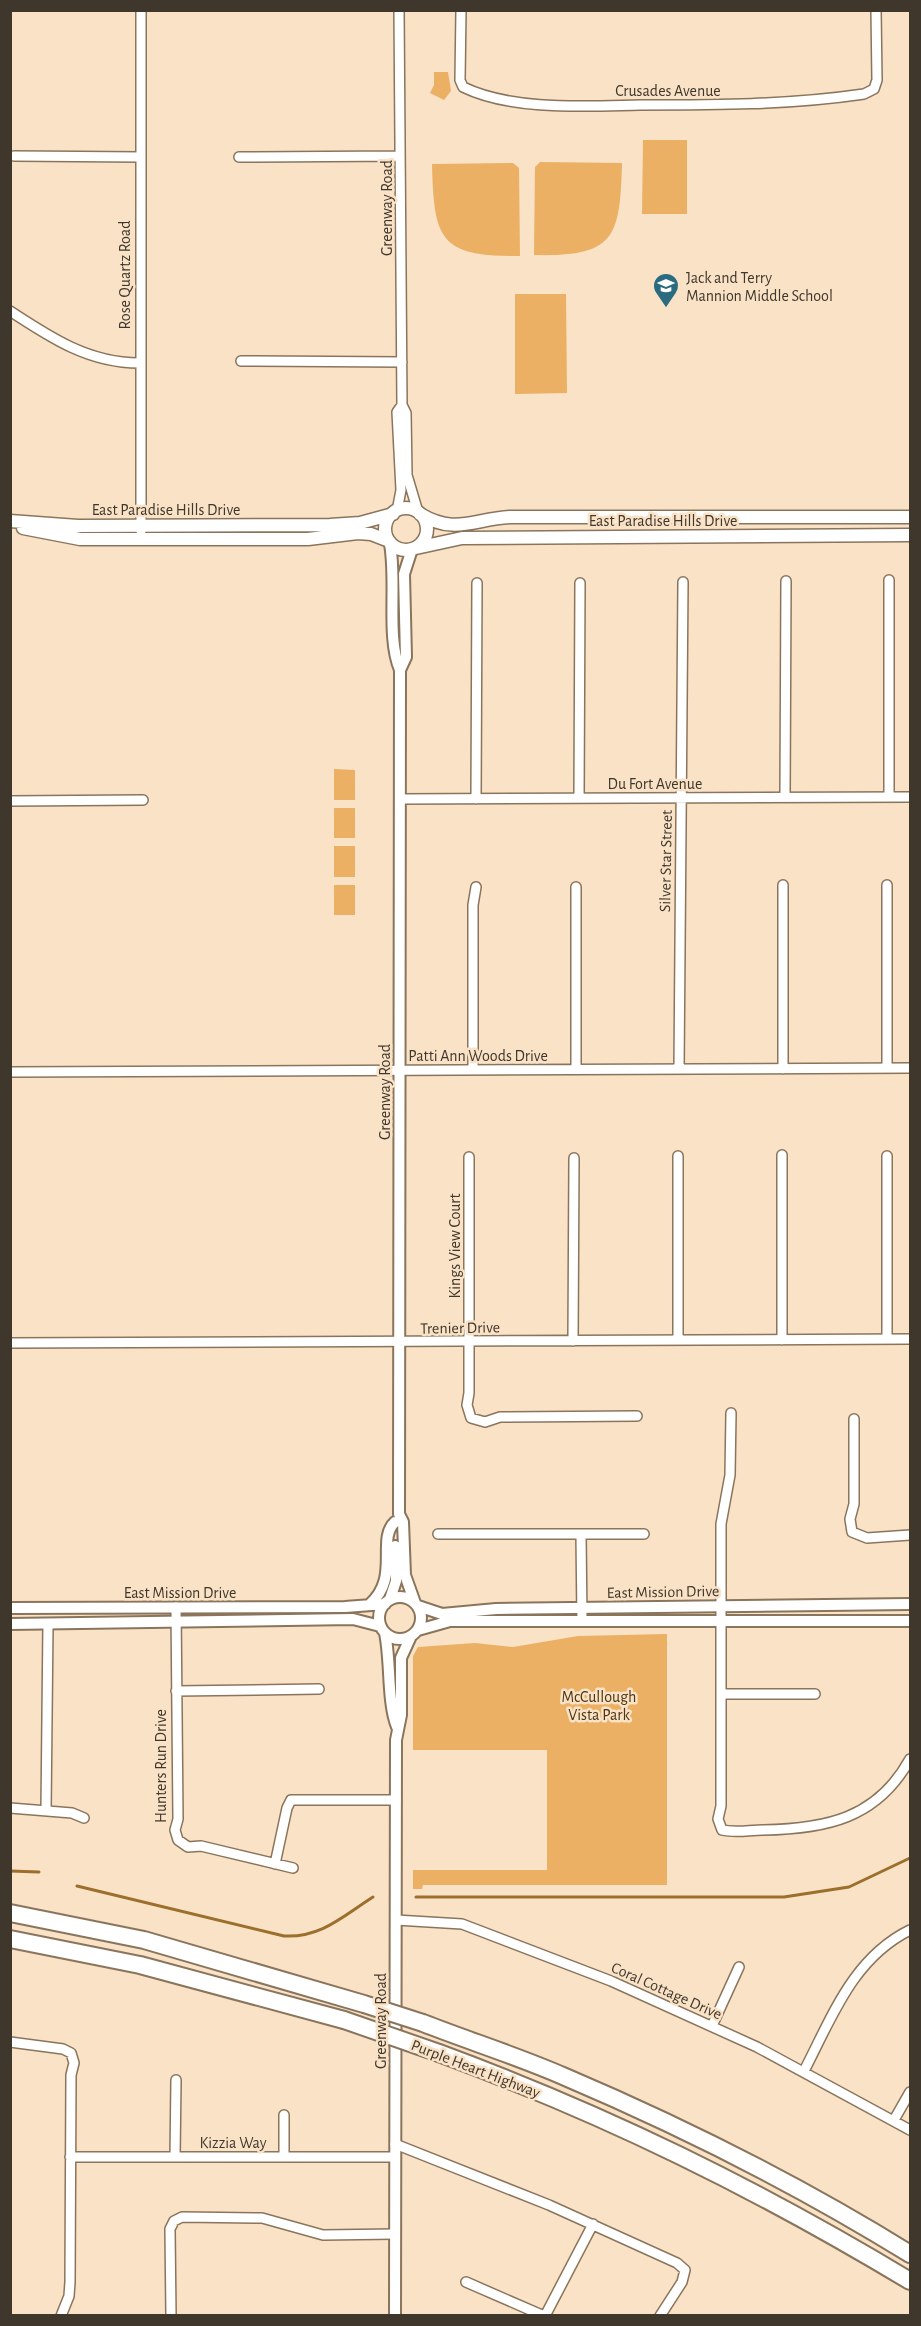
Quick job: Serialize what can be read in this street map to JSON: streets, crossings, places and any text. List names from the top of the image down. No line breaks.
{"streets":{"highway":["Purple Heart Highway"],"main road":["East Paradise Hills Drive"],"street":["Crusades Avenue","Greenway Road","Rose Quartz Road","Du Fort Avenue","Silver Star Street","Patti Ann Woods Drive","Kings View Court","Trenier Drive","East Mission Drive","Hunters Run Drive","Coral Cottage Drive","Kizzia Way"]},"crossings":[["Greenway Road","East Paradise Hills Drive"],["Greenway Road","Du Fort Avenue"],["Greenway Road","Patti Ann Woods Drive"],["Greenway Road","Trenier Drive"],["Greenway Road","East Mission Drive"],["Greenway Road","Coral Cottage Drive"],["Greenway Road","Kizzia Way"],["Rose Quartz Road","East Paradise Hills Drive"],["Du Fort Avenue","Silver Star Street"],["Silver Star Street","Patti Ann Woods Drive"],["Kings View Court","Trenier Drive"],["East Mission Drive","Hunters Run Drive"]],"parks":["McCullough Vista Park"],"places":{"school or university":["Jack and Terry Mannion Middle School"]}}
